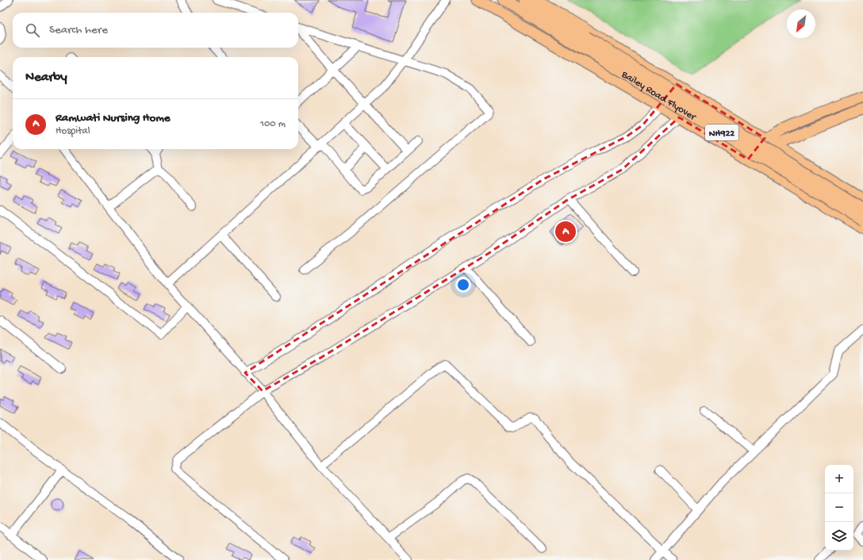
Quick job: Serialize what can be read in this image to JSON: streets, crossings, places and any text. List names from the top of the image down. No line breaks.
{"streets":{"highway":["Bailey Road Flyover","NH922"]},"north":"bottom left","page":{"search":"Search here","heading":"Nearby","list":[{"mark":"A","name":"Ramwati Nursing Home","note":"Hospital","value":"100 m"}],"pins":"A","map_buttons":["+","−"]}}
